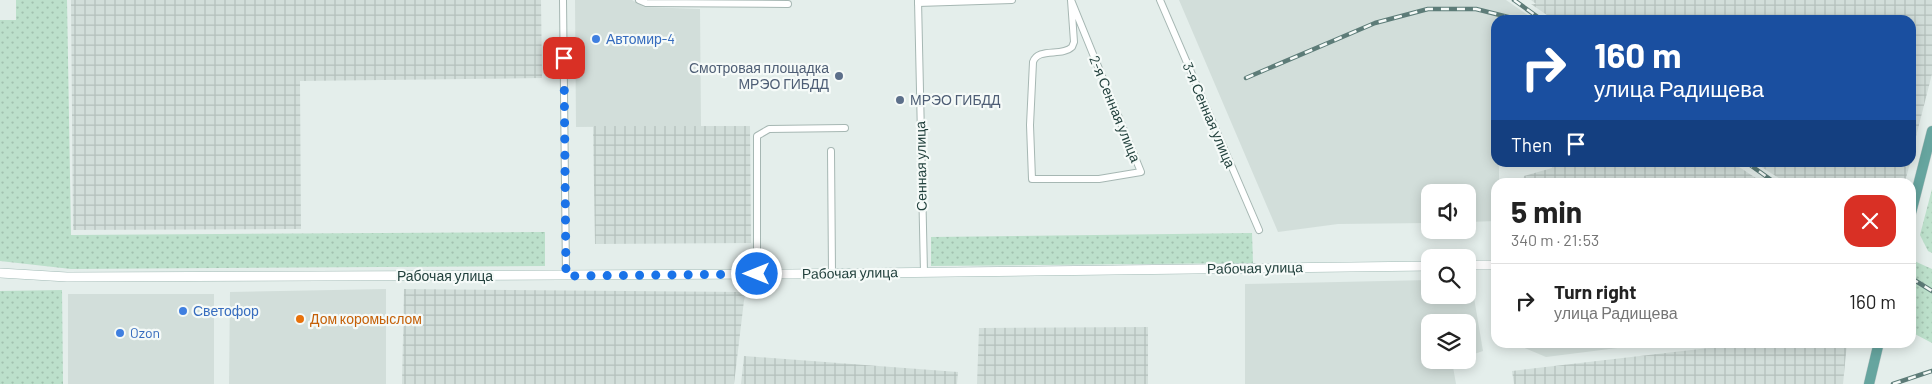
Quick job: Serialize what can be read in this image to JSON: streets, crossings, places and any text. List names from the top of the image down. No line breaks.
{"streets":{"main road":["Рабочая улица"],"street":["2-я Сенная улица","3-я Сенная улица","Сенная улица"]},"crossings":[["Сенная улица","Рабочая улица"]],"places":["Автомир-4","Смотровая площадка МРЭО ГИБДД","МРЭО ГИБДД","Светофор","Дом коромыслом","Ozon"],"page":{"turn":["160 m","улица Радищева"],"then":"Then","heading":["5 min","340 m · 21:53"],"list":[{"name":"Turn right","note":"улица Радищева","value":"160 m"}]}}
